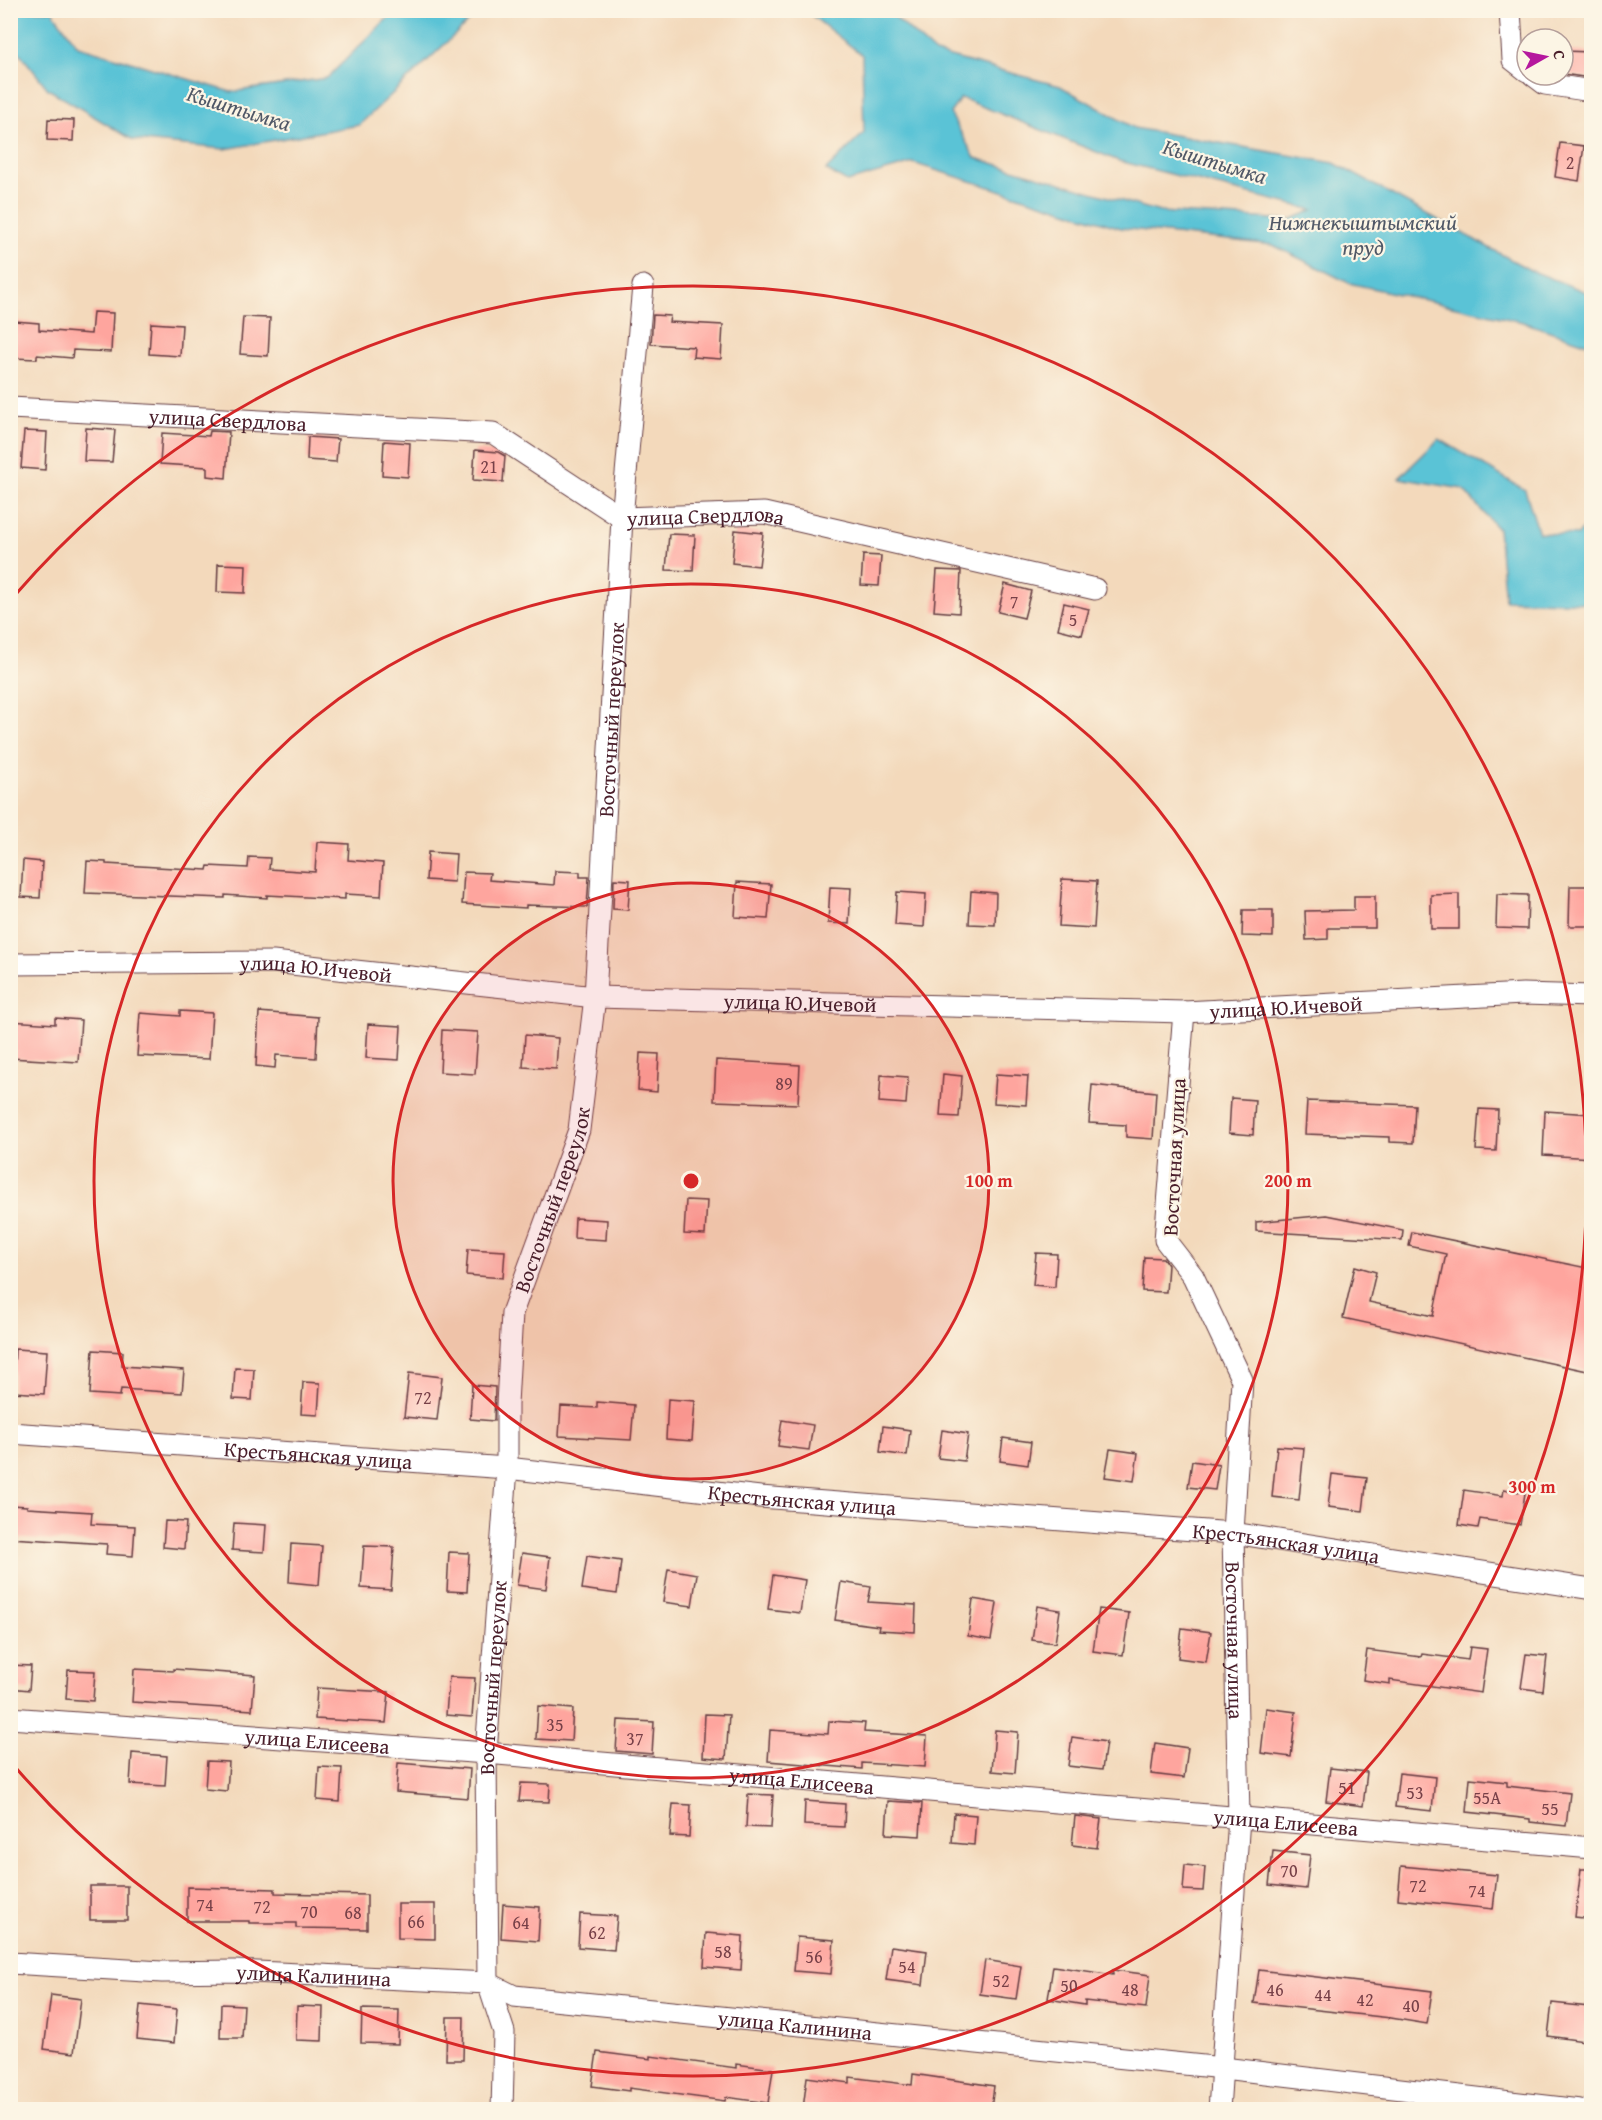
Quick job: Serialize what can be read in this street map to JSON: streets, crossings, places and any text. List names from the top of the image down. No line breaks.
{"streets":{"street":["улица Свердлова","Восточный переулок","улица Ю.Ичевой","Восточная улица","Крестьянская улица","улица Елисеева","улица Калинина"]},"crossings":[["улица Свердлова","Восточный переулок"],["Восточный переулок","улица Ю.Ичевой"],["Восточный переулок","Крестьянская улица"],["Восточный переулок","улица Елисеева"],["Восточный переулок","улица Калинина"],["улица Ю.Ичевой","Восточная улица"],["Восточная улица","Крестьянская улица"],["Восточная улица","улица Елисеева"],["Восточная улица","улица Калинина"]],"water":["Кыштымка","Нижнекыштымский пруд"],"house_numbers":["2","21","7","5","89","72","35","37","51","53","55А","55","70","72","74","74","72","70","68","66","64","62","58","56","54","52","50","48","46","44","42","40"],"north":"right","rings":["100 m","200 m","300 m"]}
